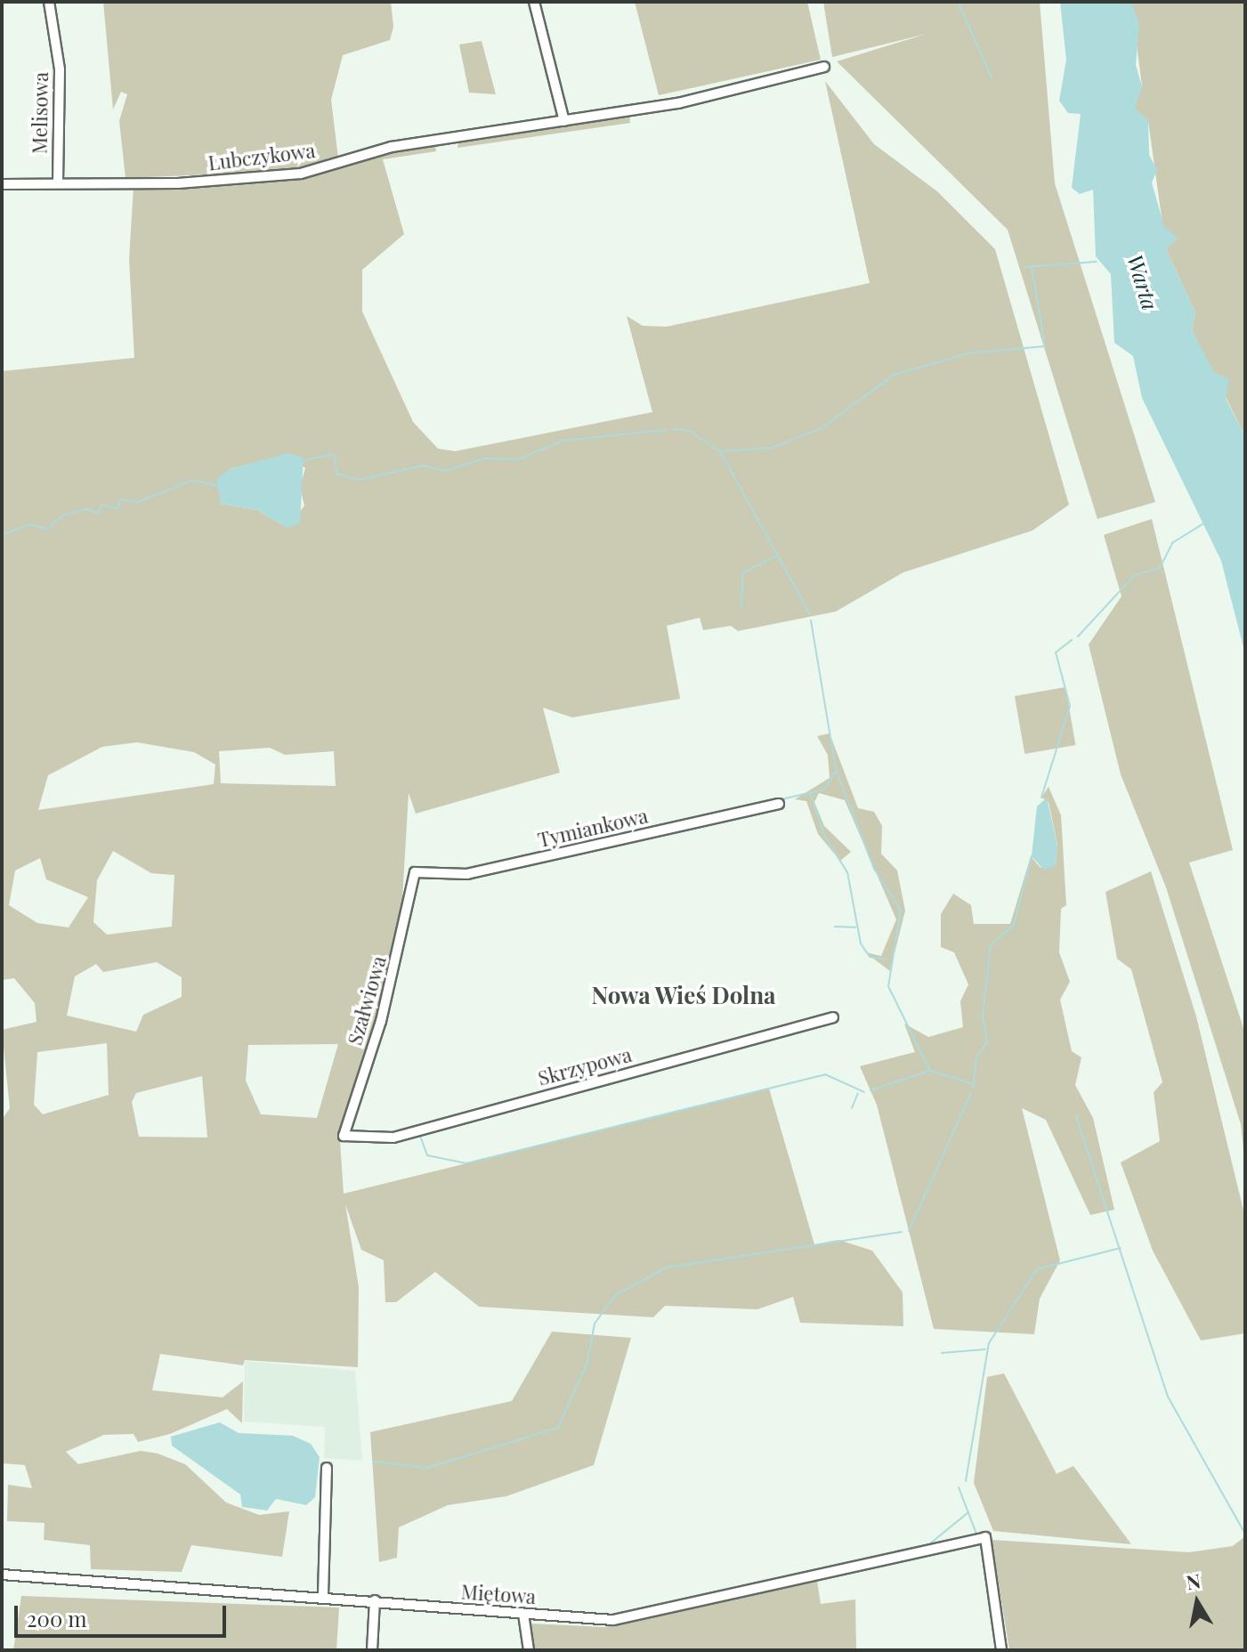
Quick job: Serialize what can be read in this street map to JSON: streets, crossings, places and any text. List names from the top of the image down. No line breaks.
{"streets":{"street":["Melisowa","Lubczykowa","Tymiankowa","Szałwiowa","Skrzypowa","Miętowa"]},"crossings":[["Melisowa","Lubczykowa"],["Tymiankowa","Szałwiowa"],["Szałwiowa","Skrzypowa"]],"districts":["Nowa Wieś Dolna"],"water":["Warta"],"scale_bar":"200 m","north":"top"}
